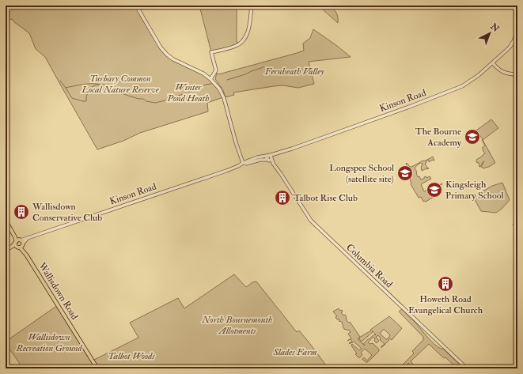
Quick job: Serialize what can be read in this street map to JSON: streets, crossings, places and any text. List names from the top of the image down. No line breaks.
{"streets":{"main road":["Wallisdown Road"],"street":["Kinson Road","Columbia Road"]},"crossings":[["Kinson Road","Columbia Road"],["Kinson Road","Wallisdown Road"]],"parks":["Fernheath Valley","Turbary Common Local Nature Reserve","Winter Pond Heath","North Bournemouth Allotments","Wallisdown Recreation Ground","Slades Farm","Talbot Woods"],"places":{"school or university":["The Bourne Academy","Longspee School (satellite site)","Kingsleigh Primary School"],"building":["Talbot Rise Club","Wallisdown Conservative Club","Howeth Road Evangelical Church"]},"north":"top right"}
